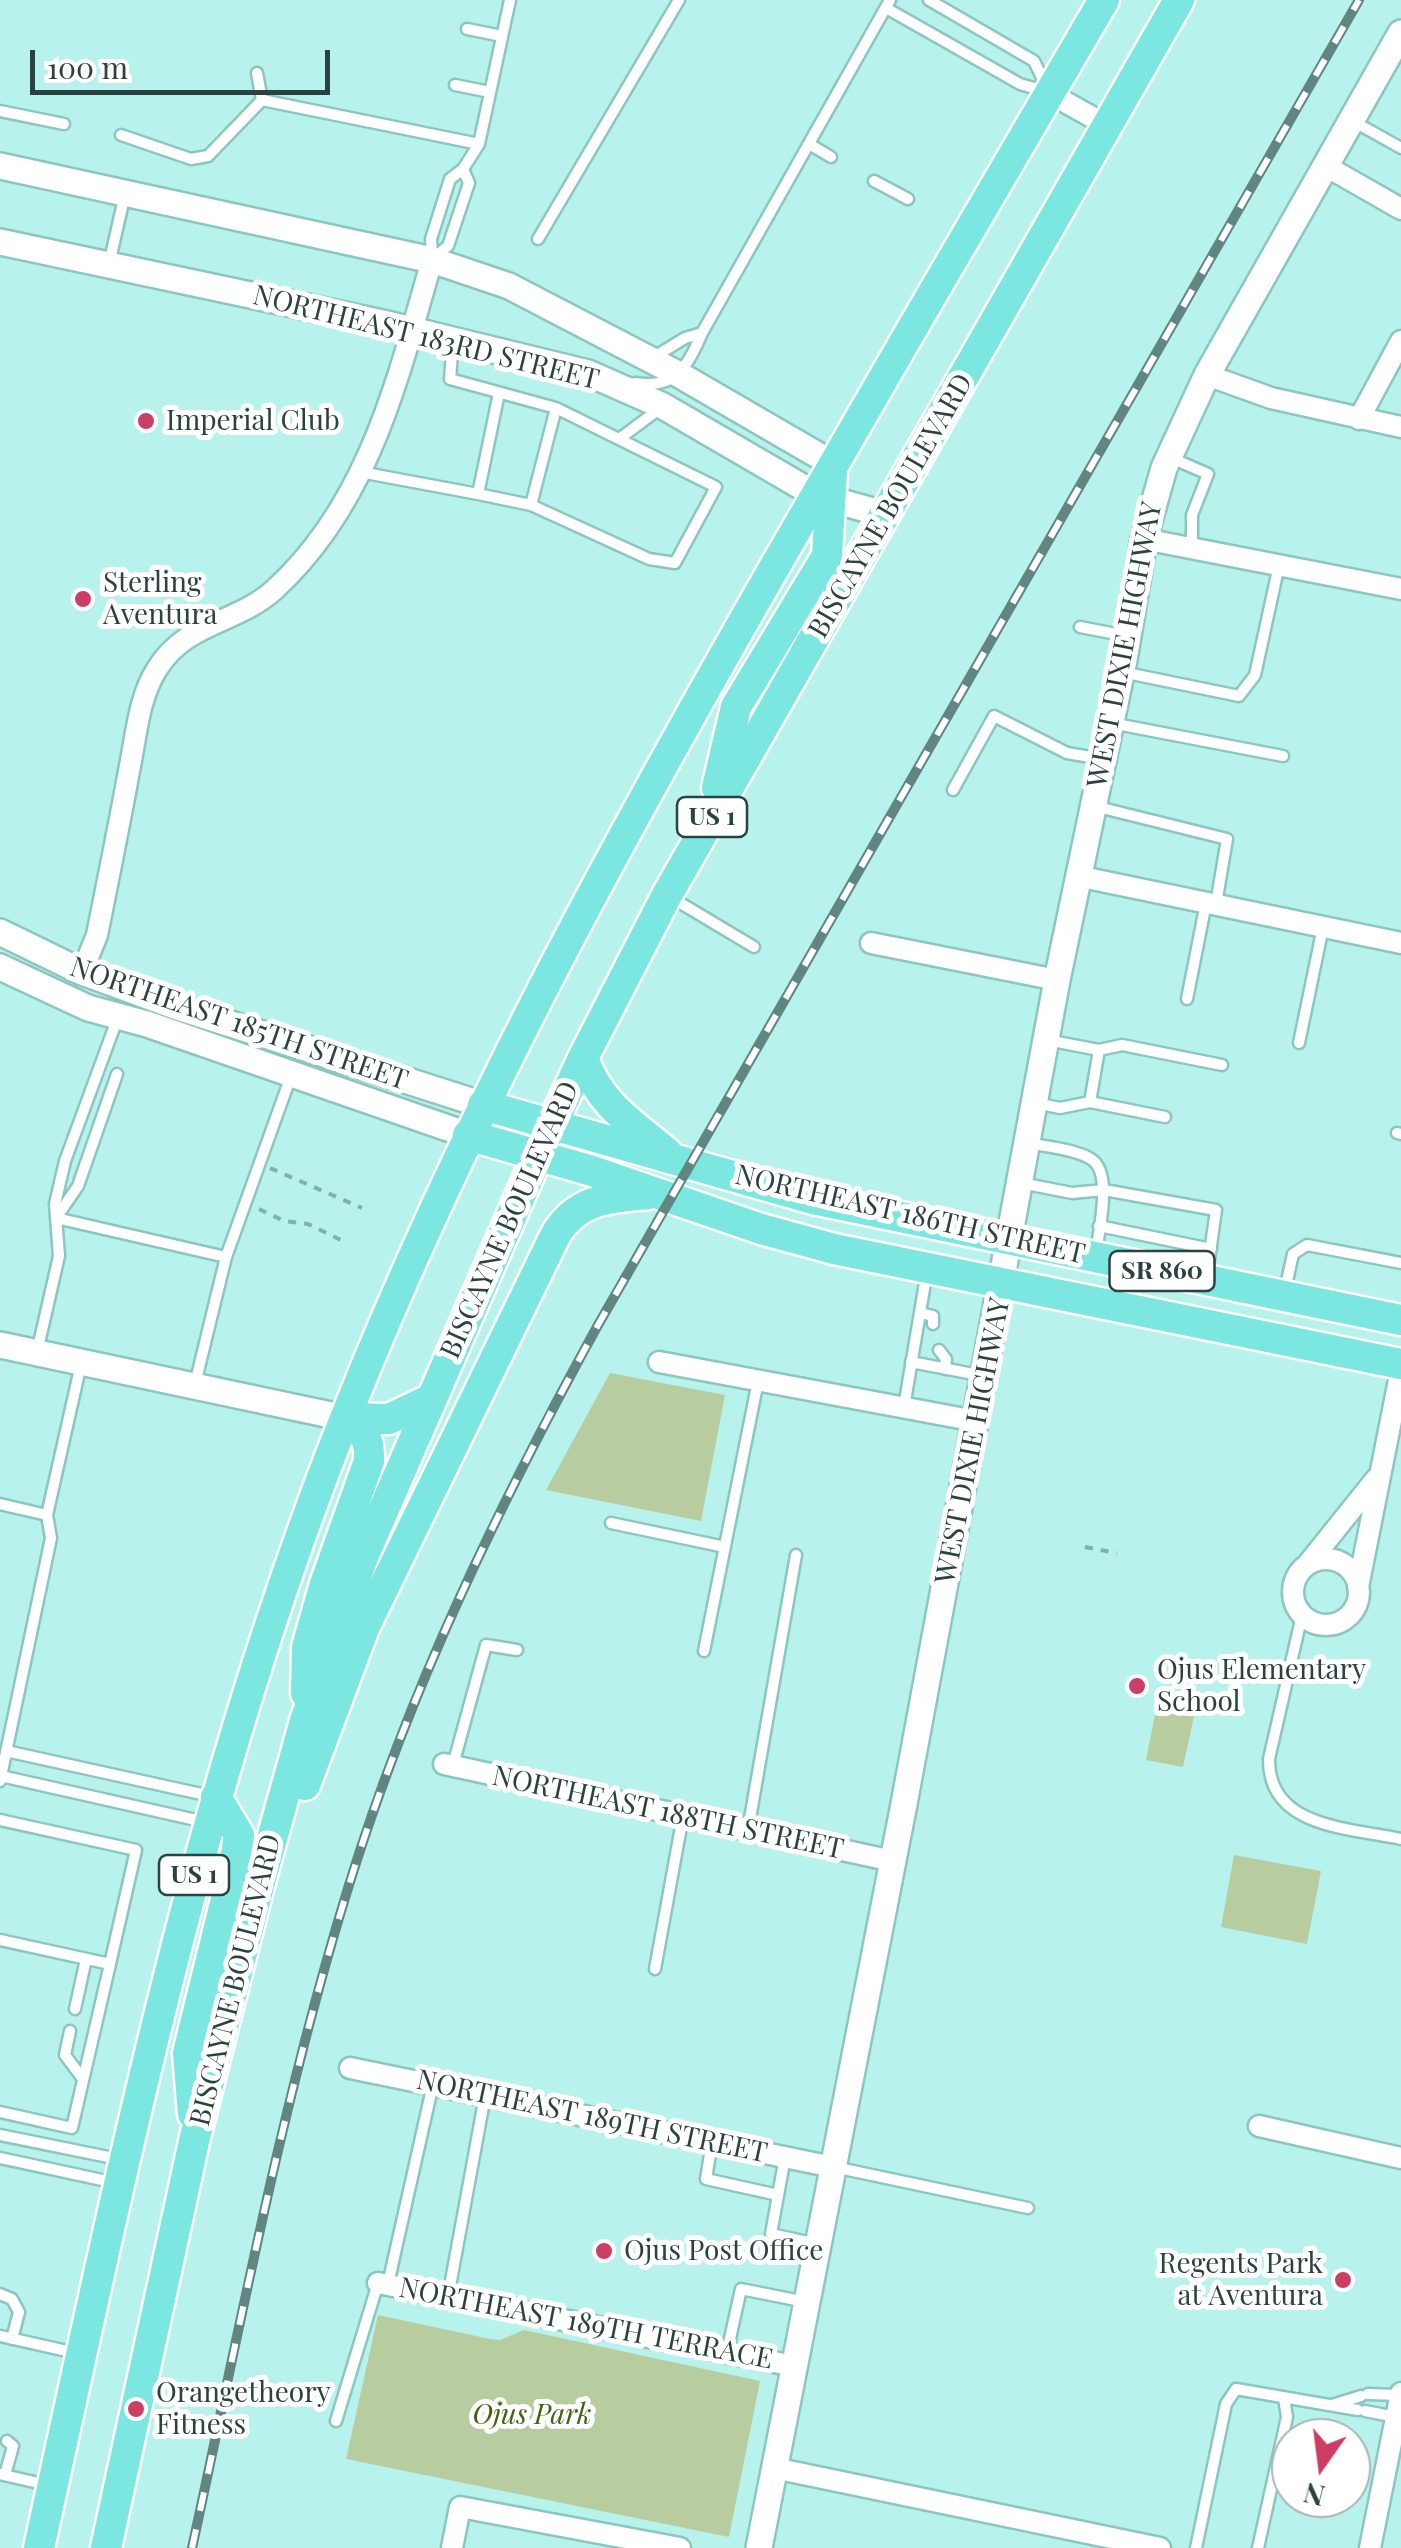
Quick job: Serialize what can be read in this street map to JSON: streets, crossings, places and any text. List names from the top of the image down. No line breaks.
{"streets":{"main road":["BISCAYNE BOULEVARD","US 1","NORTHEAST 186TH STREET","SR 860"],"street":["NORTHEAST 183RD STREET","WEST DIXIE HIGHWAY","NORTHEAST 185TH STREET","NORTHEAST 188TH STREET","NORTHEAST 189TH STREET","NORTHEAST 189TH TERRACE"]},"crossings":[["NORTHEAST 183RD STREET","BISCAYNE BOULEVARD"],["NORTHEAST 183RD STREET","US 1"],["BISCAYNE BOULEVARD","NORTHEAST 186TH STREET"],["WEST DIXIE HIGHWAY","NORTHEAST 186TH STREET"],["WEST DIXIE HIGHWAY","NORTHEAST 188TH STREET"],["WEST DIXIE HIGHWAY","NORTHEAST 189TH STREET"],["WEST DIXIE HIGHWAY","NORTHEAST 189TH TERRACE"],["US 1","NORTHEAST 185TH STREET"],["US 1","NORTHEAST 186TH STREET"],["NORTHEAST 185TH STREET","NORTHEAST 186TH STREET"]],"parks":["Ojus Park"],"places":["Imperial Club","Sterling Aventura","Ojus Elementary School","Ojus Post Office","Regents Park at Aventura","Orangetheory Fitness"],"scale_bar":"100 m","north":"bottom"}
